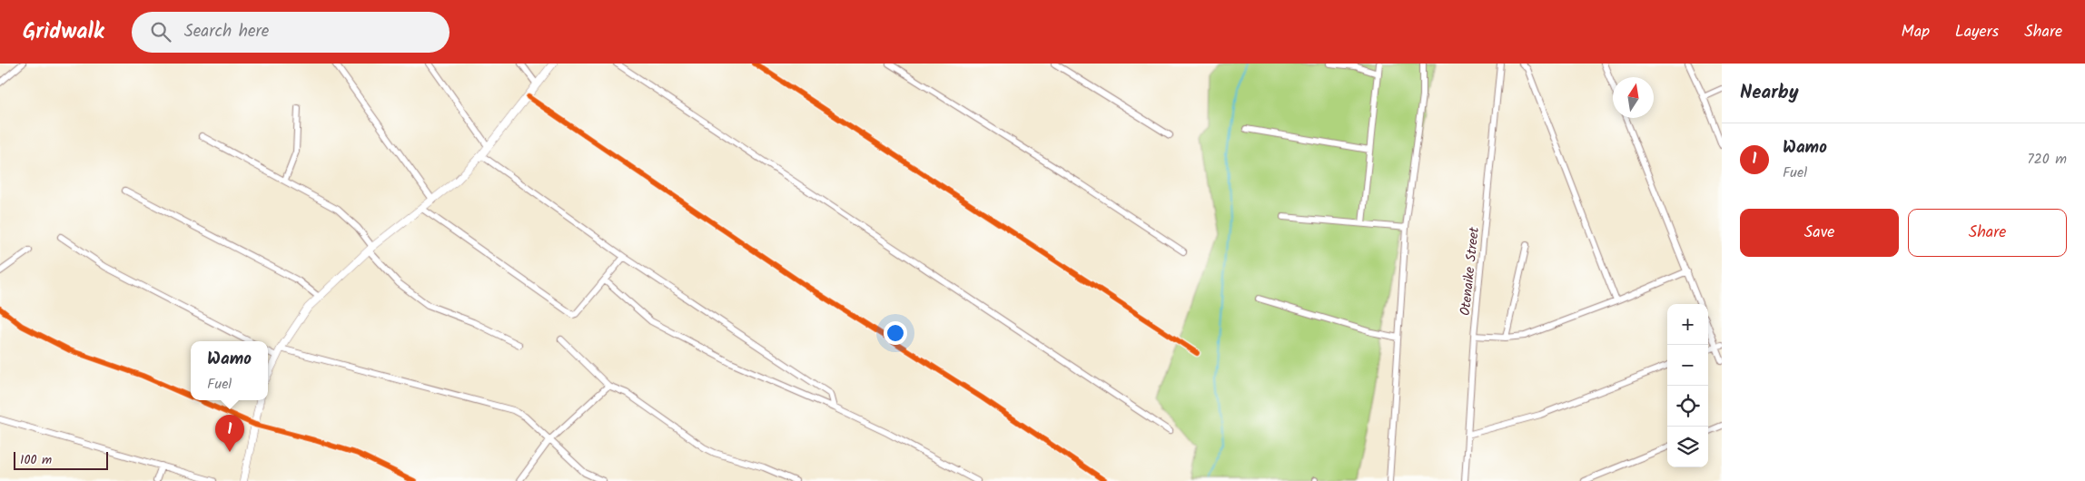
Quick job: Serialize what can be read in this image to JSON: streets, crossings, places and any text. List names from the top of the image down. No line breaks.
{"streets":{"street":["Otenaike Street"]},"scale_bar":"100 m","north":"top","page":{"header":"Gridwalk","search":"Search here","nav":["Map","Layers","Share"],"heading":"Nearby","list":[{"mark":"1","name":"Wamo","note":"Fuel","value":"720 m"}],"buttons":["Save","Share"],"map_buttons":["+","−"],"popup":["Wamo","Fuel"],"pins":"1","scale":"100 m"}}
